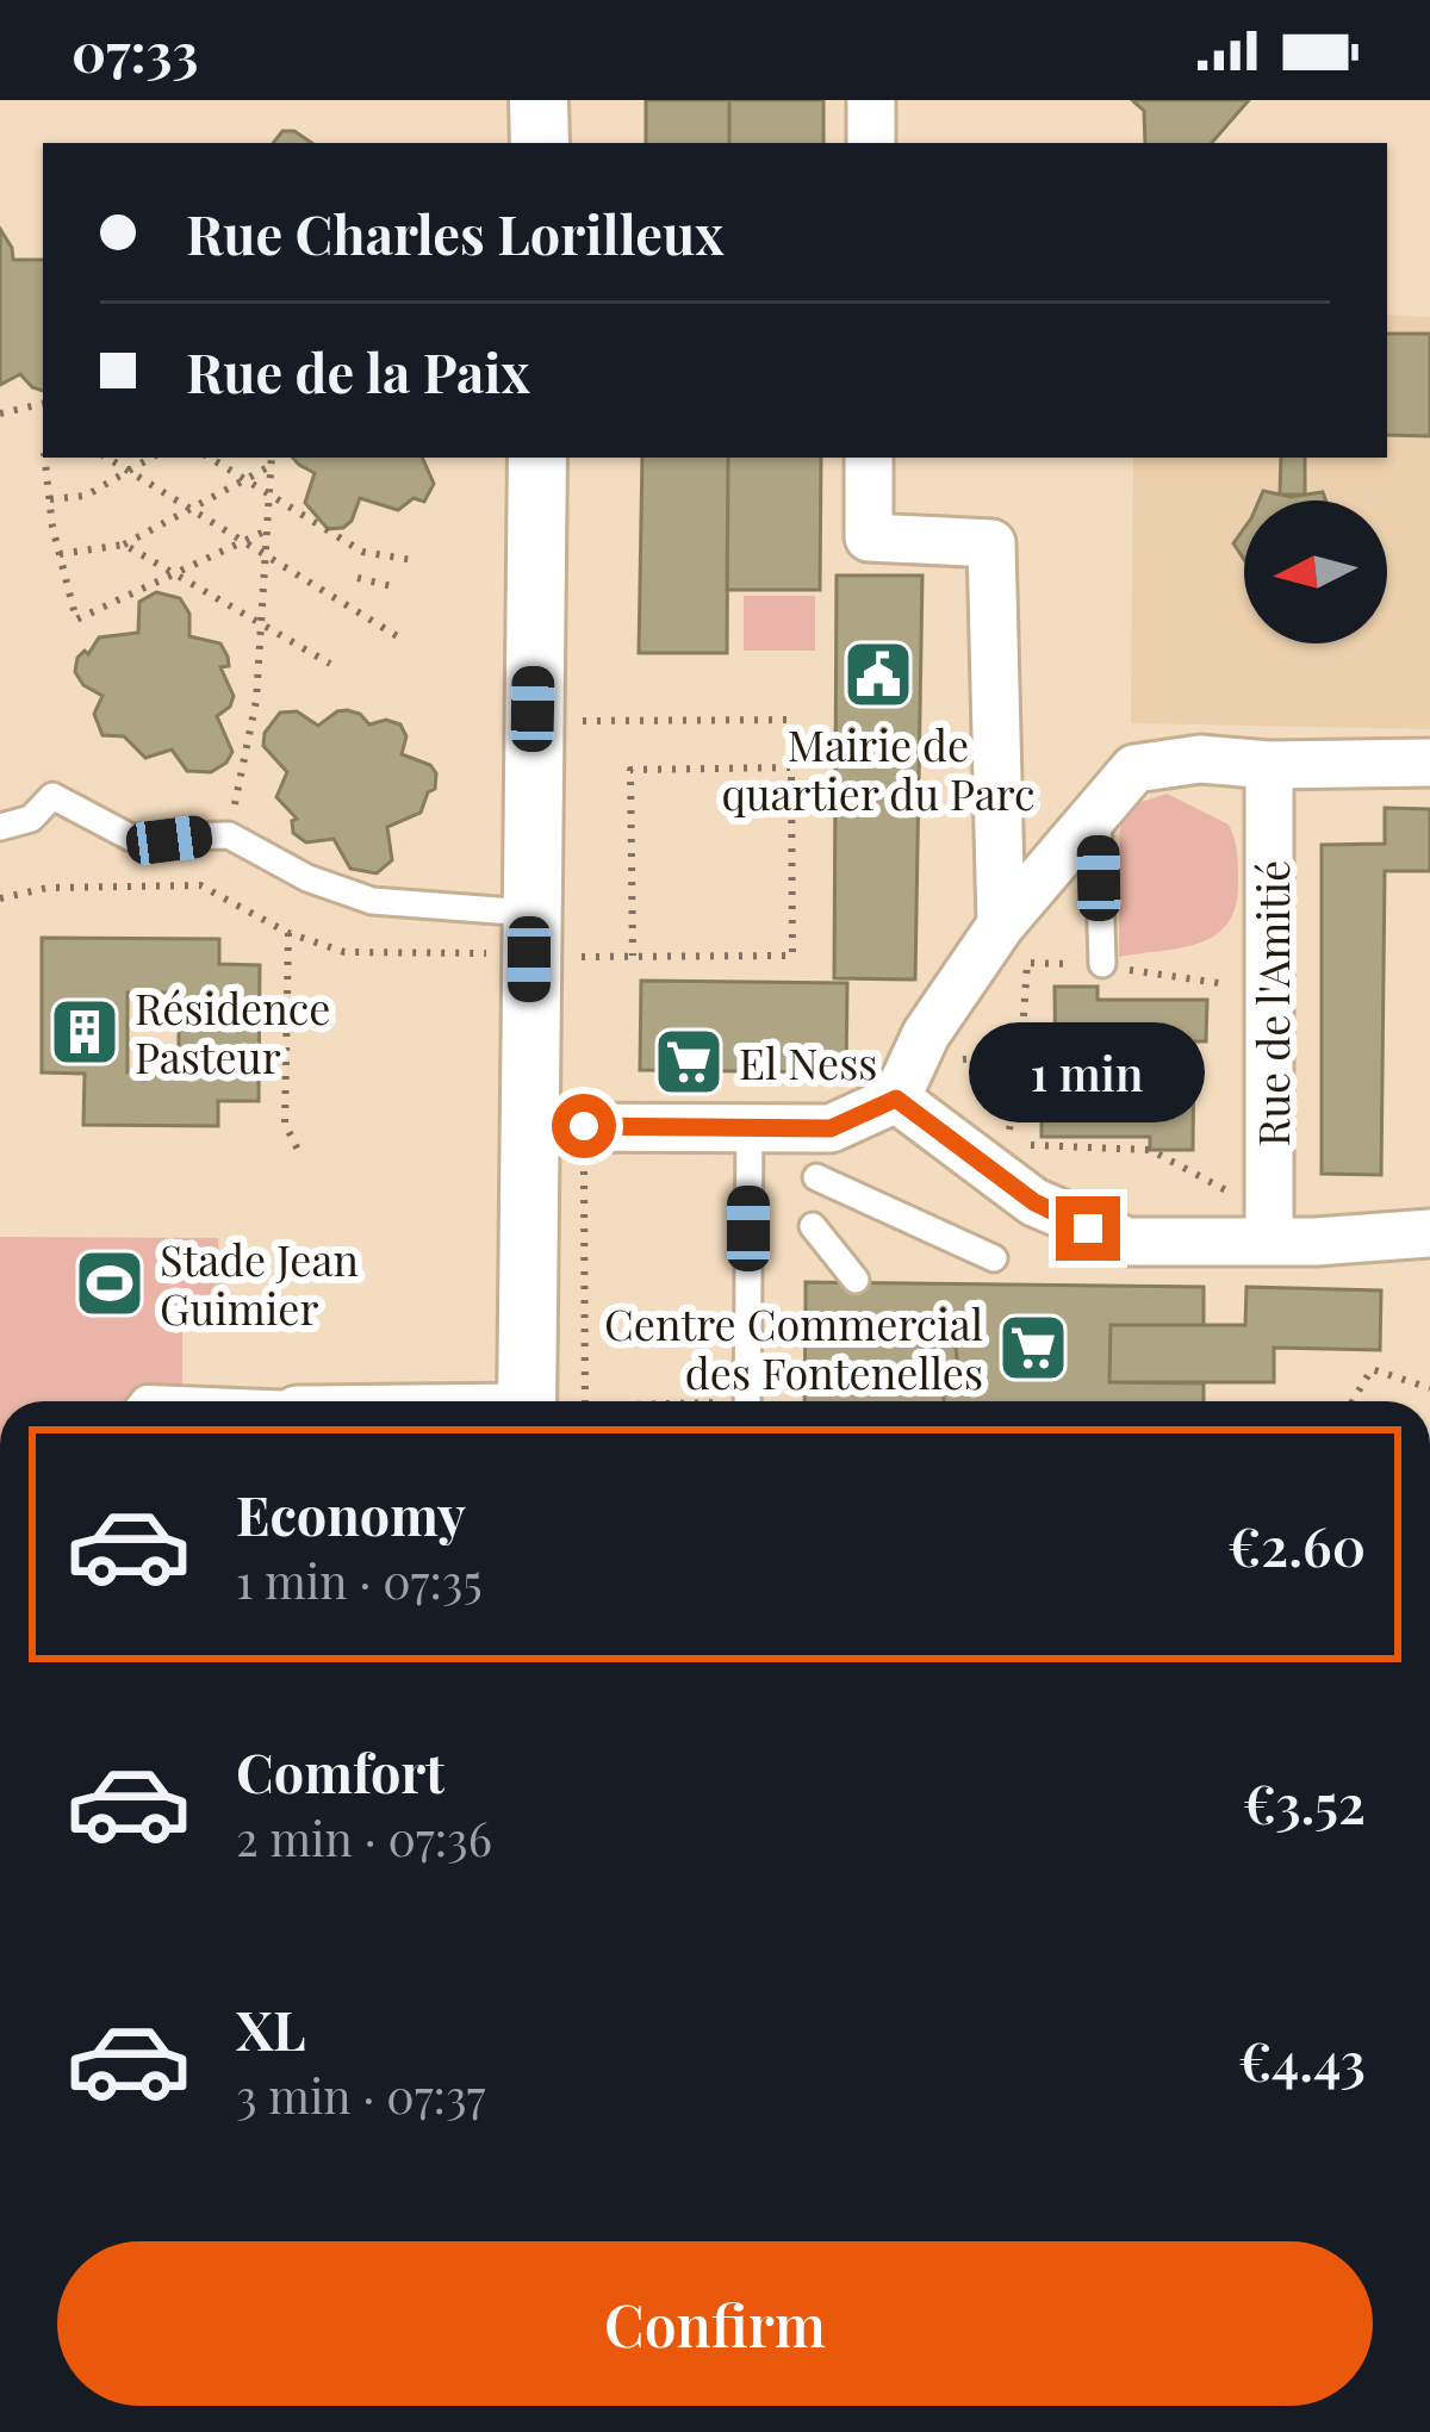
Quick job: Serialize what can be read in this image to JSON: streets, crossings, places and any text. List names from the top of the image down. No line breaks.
{"streets":{"street":["Rue de l'Amitié"]},"places":{"public building":["Mairie de quartier du Parc"],"building":["Résidence Pasteur"],"supermarket":["El Ness","Centre Commercial des Fontenelles"],"sports":["Stade Jean Guimier"]},"north":"left","page":{"status":"07:33","banner":["Rue Charles Lorilleux","Rue de la Paix"],"bubble":"1 min","list":[{"name":"Economy","note":"1 min · 07:35","value":"€2.60"},{"name":"Comfort","note":"2 min · 07:36","value":"€3.52"},{"name":"XL","note":"3 min · 07:37","value":"€4.43"}],"buttons":"Confirm"}}
